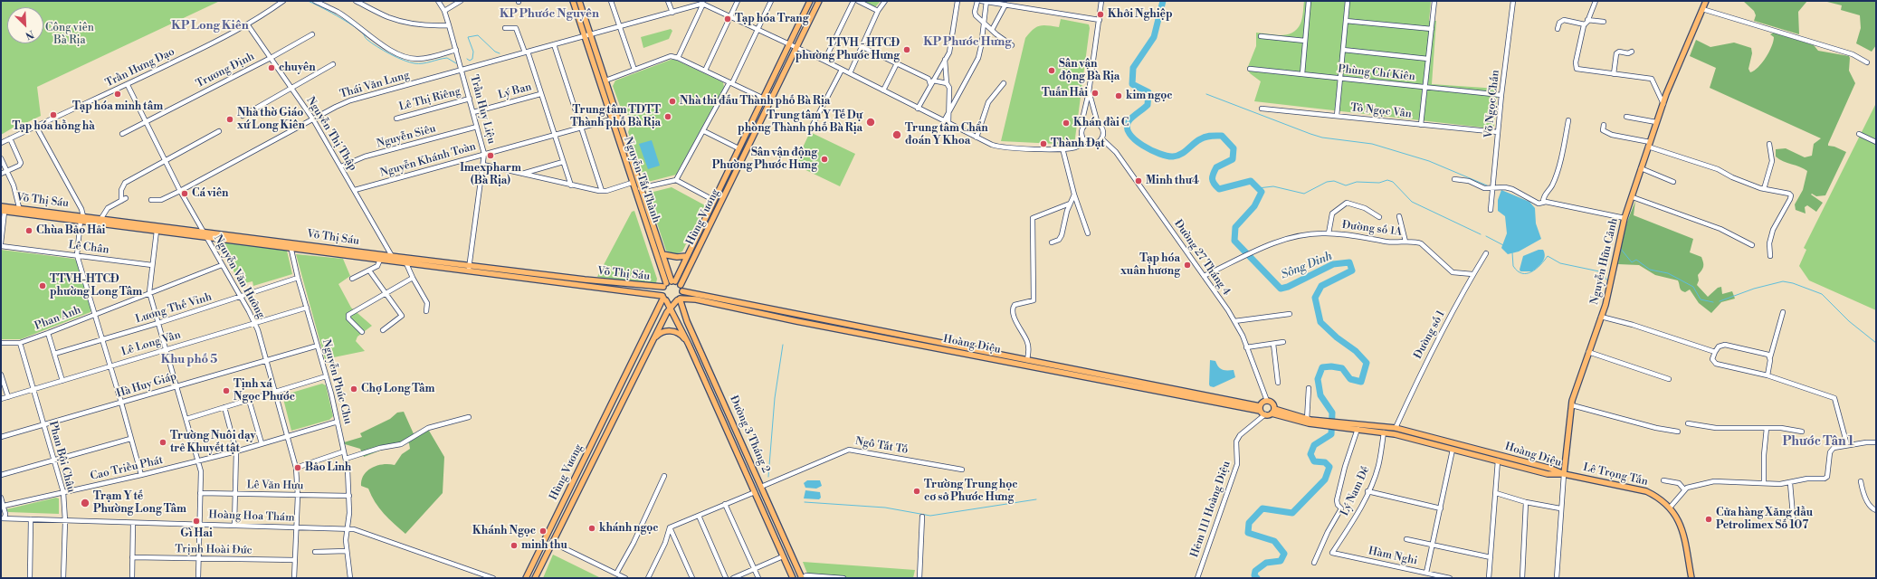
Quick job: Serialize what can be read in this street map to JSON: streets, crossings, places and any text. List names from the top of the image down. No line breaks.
{"streets":{"main road":["Nguyễn Tất Thành","Võ Thị Sáu","Hùng Vương","Nguyễn Hữu Cảnh","Hoàng Diệu","Đường 3 Tháng 2","Lê Trọng Tấn"],"street":["Trần Hưng Đạo","Trương Định","Phùng Chí Kiên","Thái Văn Lung","Lý Ban","Lê Thị Riêng","Võ Ngọc Chấn","Trần Huy Liệu","Tô Ngọc Vân","Nguyễn Thị Thập","Nguyễn Siêu","Nguyễn Khánh Toàn","Đường số 1A","Lê Chân","Đường 27 Tháng 4","Nguyễn Văn Hưởng","Lương Thế Vinh","Phan Anh","Đường số 1","Lê Long Vân","Nguyễn Phúc Chu","Hà Huy Giáp","Ngô Tất Tố","Phan Bội Châu","Cao Triều Phát","Lê Văn Hưu","Lý Nam Đế","Hẻm 111 Hoàng Diệu","Hoàng Hoa Thám","Trịnh Hoài Đức","Hàm Nghi"]},"crossings":[["Trần Hưng Đạo","Nguyễn Thị Thập"],["Trần Hưng Đạo","Nguyễn Văn Hưởng"],["Trương Định","Nguyễn Thị Thập"],["Trương Định","Nguyễn Văn Hưởng"],["Phùng Chí Kiên","Võ Ngọc Chấn"],["Thái Văn Lung","Trần Huy Liệu"],["Thái Văn Lung","Nguyễn Thị Thập"],["Thái Văn Lung","Nguyễn Tất Thành"],["Thái Văn Lung","Nguyễn Văn Hưởng"],["Lý Ban","Trần Huy Liệu"],["Lê Thị Riêng","Trần Huy Liệu"],["Võ Ngọc Chấn","Tô Ngọc Vân"],["Trần Huy Liệu","Nguyễn Siêu"],["Trần Huy Liệu","Nguyễn Khánh Toàn"],["Trần Huy Liệu","Võ Thị Sáu"],["Nguyễn Thị Thập","Nguyễn Siêu"],["Nguyễn Thị Thập","Nguyễn Khánh Toàn"],["Nguyễn Thị Thập","Võ Thị Sáu"],["Nguyễn Khánh Toàn","Nguyễn Tất Thành"],["Nguyễn Tất Thành","Võ Thị Sáu"],["Nguyễn Tất Thành","Hùng Vương"],["Nguyễn Tất Thành","Hoàng Diệu"],["Nguyễn Tất Thành","Đường 3 Tháng 2"],["Võ Thị Sáu","Hùng Vương"],["Võ Thị Sáu","Nguyễn Văn Hưởng"],["Võ Thị Sáu","Hoàng Diệu"],["Võ Thị Sáu","Nguyễn Phúc Chu"],["Võ Thị Sáu","Đường 3 Tháng 2"],["Hùng Vương","Hoàng Diệu"],["Hùng Vương","Đường 3 Tháng 2"],["Đường số 1A","Đường 27 Tháng 4"],["Đường số 1A","Đường số 1"],["Đường 27 Tháng 4","Hoàng Diệu"],["Đường 27 Tháng 4","Hẻm 111 Hoàng Diệu"],["Nguyễn Hữu Cảnh","Hoàng Diệu"],["Nguyễn Hữu Cảnh","Lê Trọng Tấn"],["Nguyễn Văn Hưởng","Lương Thế Vinh"],["Nguyễn Văn Hưởng","Phan Anh"],["Nguyễn Văn Hưởng","Lê Long Vân"],["Nguyễn Văn Hưởng","Hà Huy Giáp"],["Nguyễn Văn Hưởng","Cao Triều Phát"],["Nguyễn Văn Hưởng","Lê Văn Hưu"],["Nguyễn Văn Hưởng","Hoàng Hoa Thám"],["Nguyễn Văn Hưởng","Trịnh Hoài Đức"],["Lương Thế Vinh","Nguyễn Phúc Chu"],["Phan Anh","Phan Bội Châu"],["Đường số 1","Hoàng Diệu"],["Lê Long Vân","Nguyễn Phúc Chu"],["Lê Long Vân","Phan Bội Châu"],["Hoàng Diệu","Đường 3 Tháng 2"],["Hoàng Diệu","Lê Trọng Tấn"],["Hoàng Diệu","Lý Nam Đế"],["Hoàng Diệu","Hẻm 111 Hoàng Diệu"],["Nguyễn Phúc Chu","Hà Huy Giáp"],["Nguyễn Phúc Chu","Cao Triều Phát"],["Nguyễn Phúc Chu","Lê Văn Hưu"],["Nguyễn Phúc Chu","Hoàng Hoa Thám"],["Hà Huy Giáp","Phan Bội Châu"],["Đường 3 Tháng 2","Ngô Tất Tố"],["Phan Bội Châu","Cao Triều Phát"],["Phan Bội Châu","Hoàng Hoa Thám"],["Lý Nam Đế","Hàm Nghi"]],"districts":["KP Phước Nguyên","KP Long Kiên","KP Phước Hưng","Khu phố 5","Phước Tân 1"],"water":["Sông Dinh"],"parks":["Công viên Bà Rịa"],"places":["Khởi Nghiệp","Tạp hóa Trang","TTVH - HTCĐ phường Phước Hưng","chuyên","Sân vận động Bà Rịa","Tuấn Hải","Tạp hóa minh tâm","kim ngọc","Nhà thi đấu Thành phố Bà Rịa","Tạp hóa hồng hà","Trung tâm TDTT Thành phố Bà Rịa","Nhà thờ Giáo xứ Long Kiên","Trung tâm Y Tế Dự phòng Thành phố Bà Rịa","Khán đài C","Trung tâm Chẩn đoán Y Khoa","Thành Đạt","Imexpharm (Bà Rịa)","Sân vận động Phường Phước Hưng","Minh thư4","Cá viên","Chùa Bảo Hải","Tạp hóa xuân hương","TTVH-HTCĐ phường Long Tâm","Chợ Long Tâm","Tịnh xá Ngọc Phước","Trường Nuôi dạy trẻ Khuyết tật","Bảo Linh","Trường Trung học cơ sở Phước Hưng","Trạm Y tế Phường Long Tâm","Cửa hàng Xăng dầu Petrolimex Số 107","Gì Hai","khánh ngọc","Khánh Ngọc","minh thu"],"north":"bottom right"}
